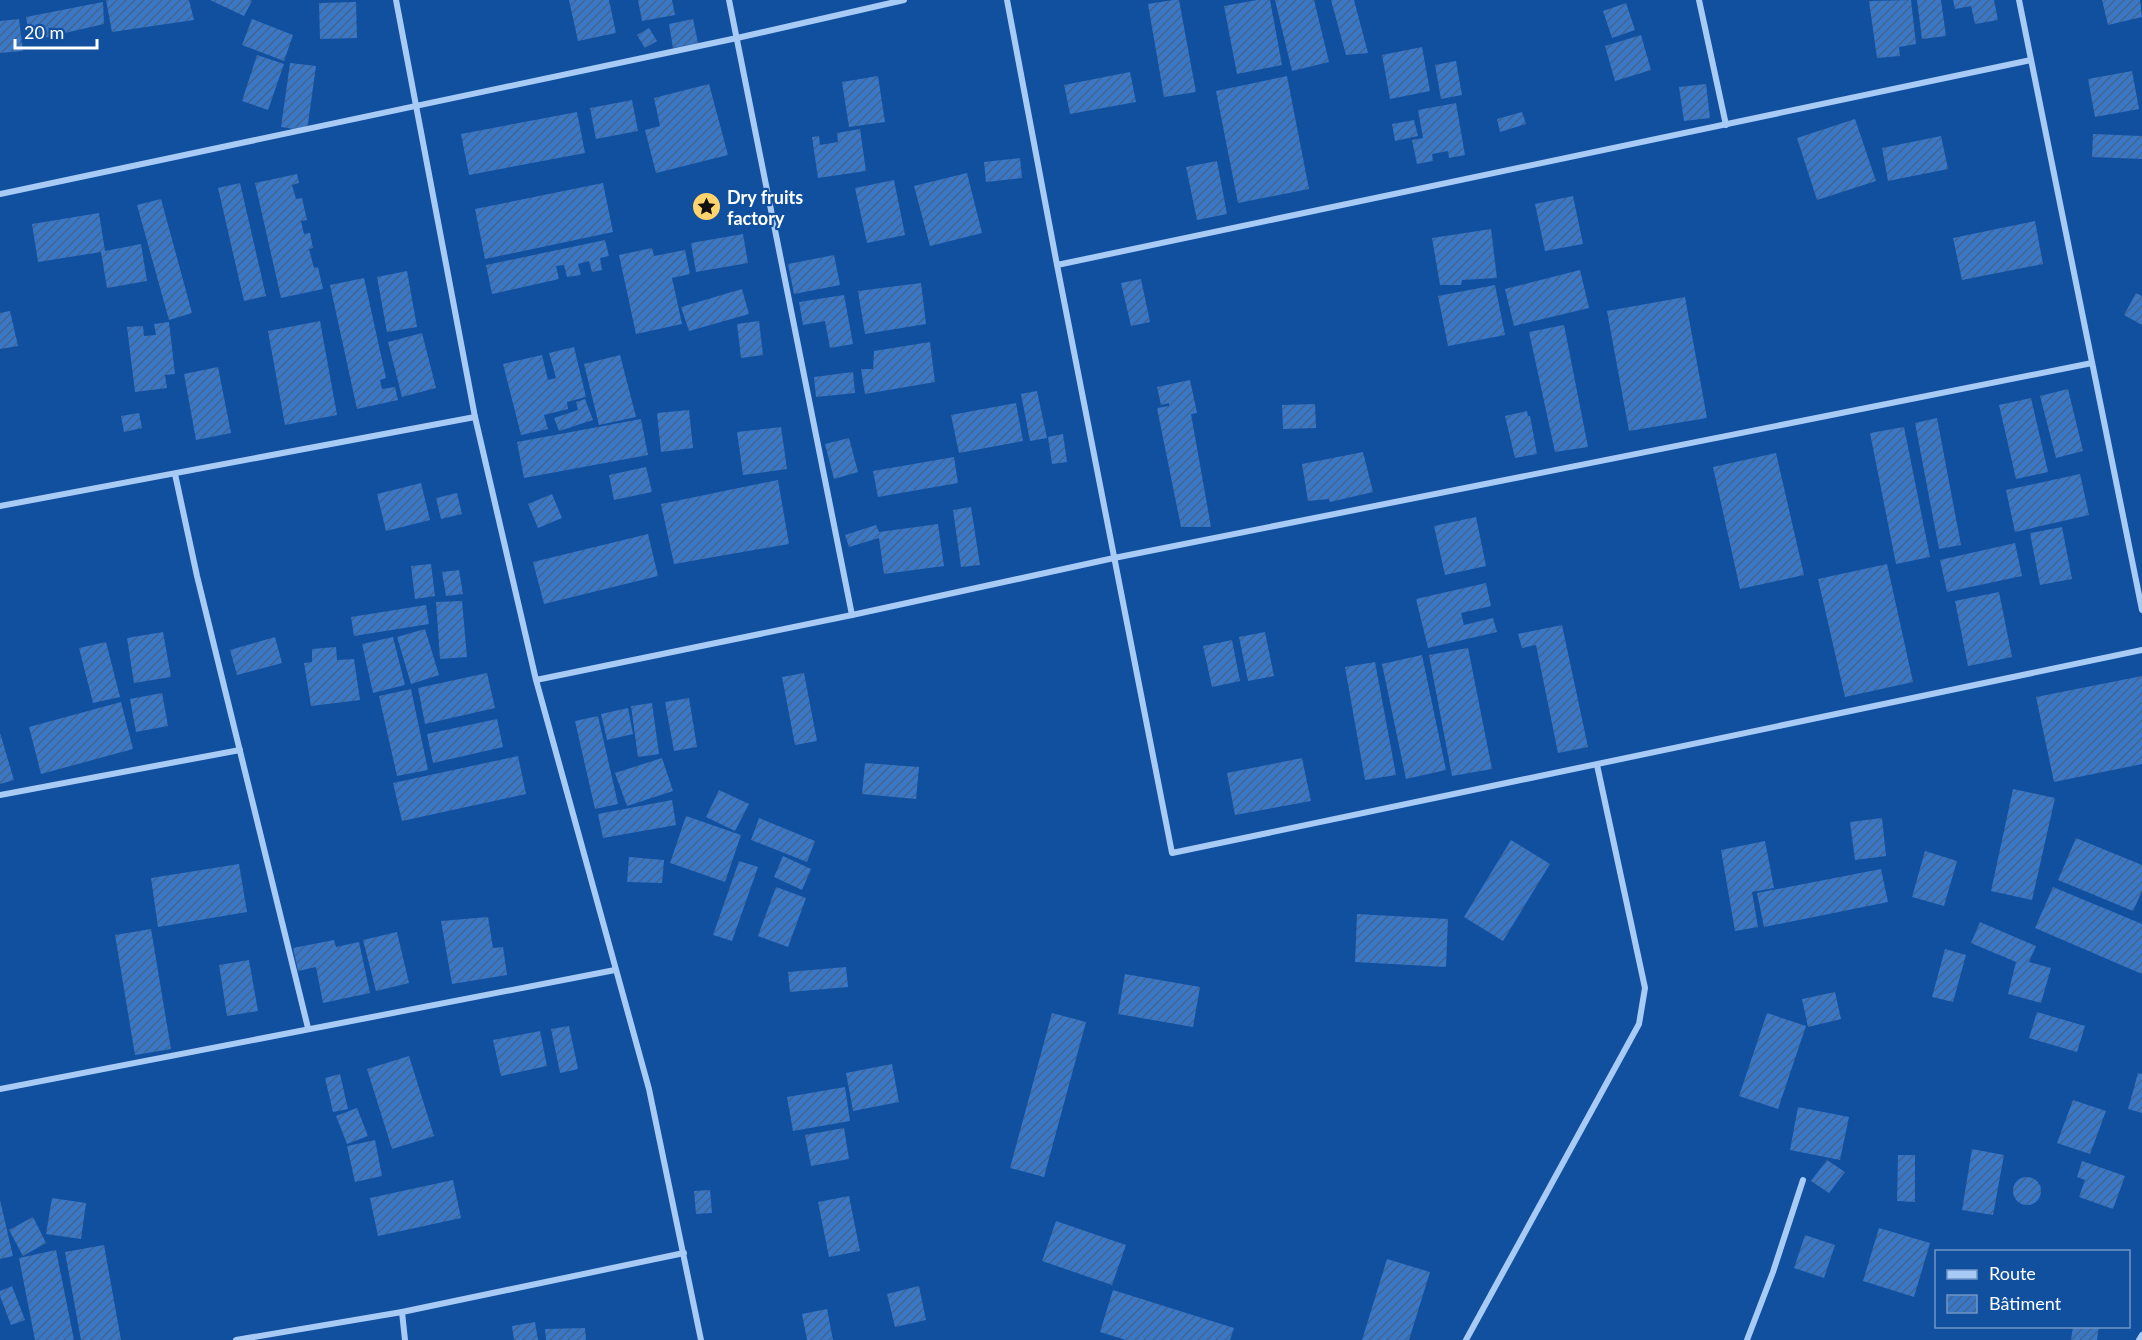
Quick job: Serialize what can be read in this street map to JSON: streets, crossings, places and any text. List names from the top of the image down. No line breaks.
{"places":{"place":["Dry fruits factory"]},"legend":["Route","Bâtiment"],"scale_bar":"20 m"}
